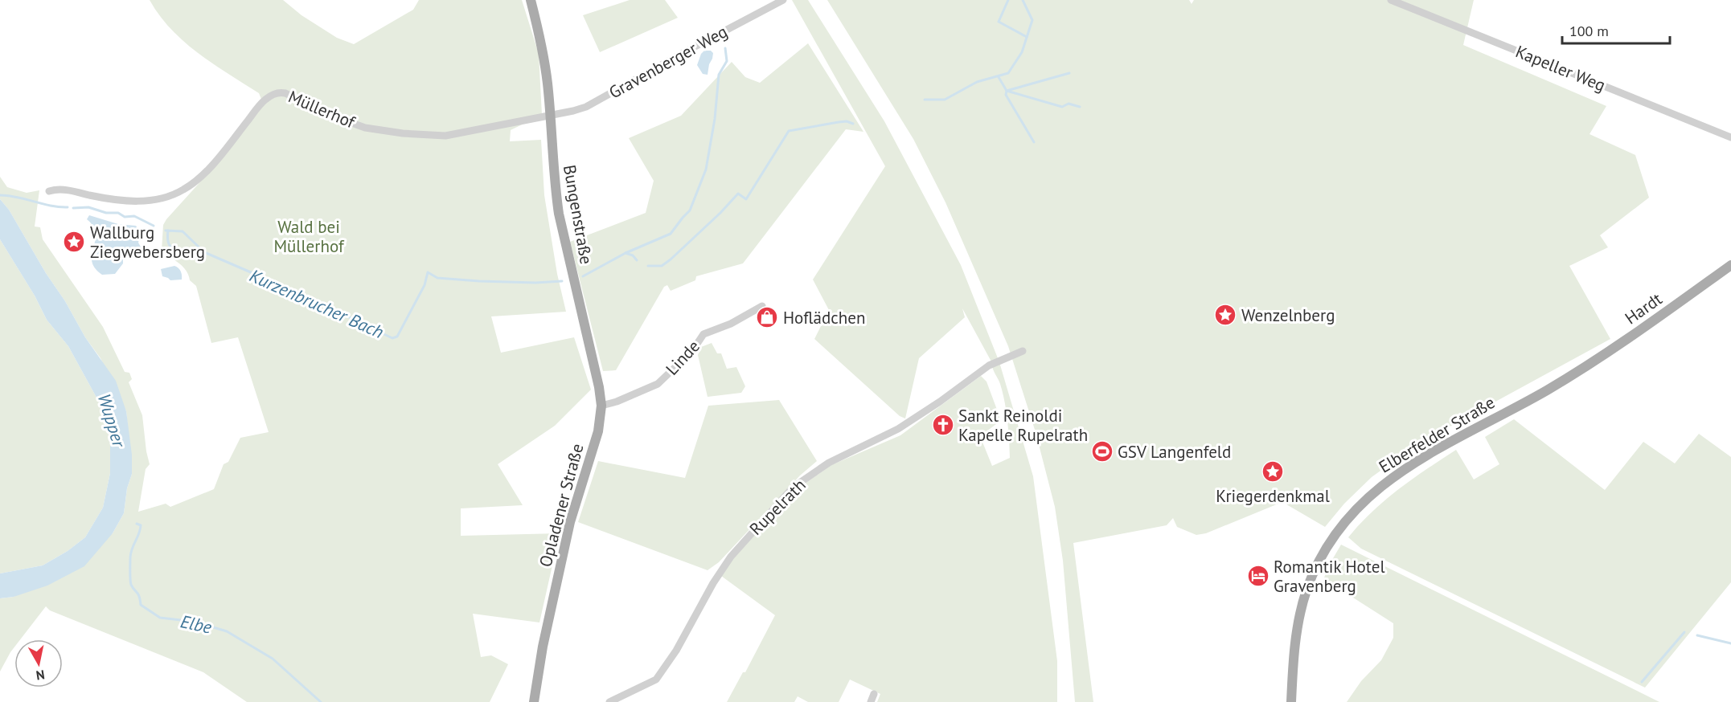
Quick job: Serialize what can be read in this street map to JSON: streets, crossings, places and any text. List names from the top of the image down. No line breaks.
{"streets":{"main road":["Bungenstraße","Hardt","Elberfelder Straße","Opladener Straße"],"street":["Gravenberger Weg","Kapeller Weg","Müllerhof","Linde","Rupelrath"]},"crossings":[["Gravenberger Weg","Müllerhof"],["Gravenberger Weg","Bungenstraße"],["Müllerhof","Bungenstraße"],["Bungenstraße","Opladener Straße"],["Hardt","Elberfelder Straße"],["Linde","Opladener Straße"]],"water":["Kurzenbrucher Bach","Wupper","Elbe"],"parks":["Wald bei Müllerhof"],"places":{"place":["Wallburg Ziegwebersberg","Wenzelnberg","Kriegerdenkmal"],"shop":["Hoflädchen"],"church":["Sankt Reinoldi Kapelle Rupelrath"],"sports":["GSV Langenfeld"],"hotel":["Romantik Hotel Gravenberg"]},"scale_bar":"100 m","north":"bottom"}
